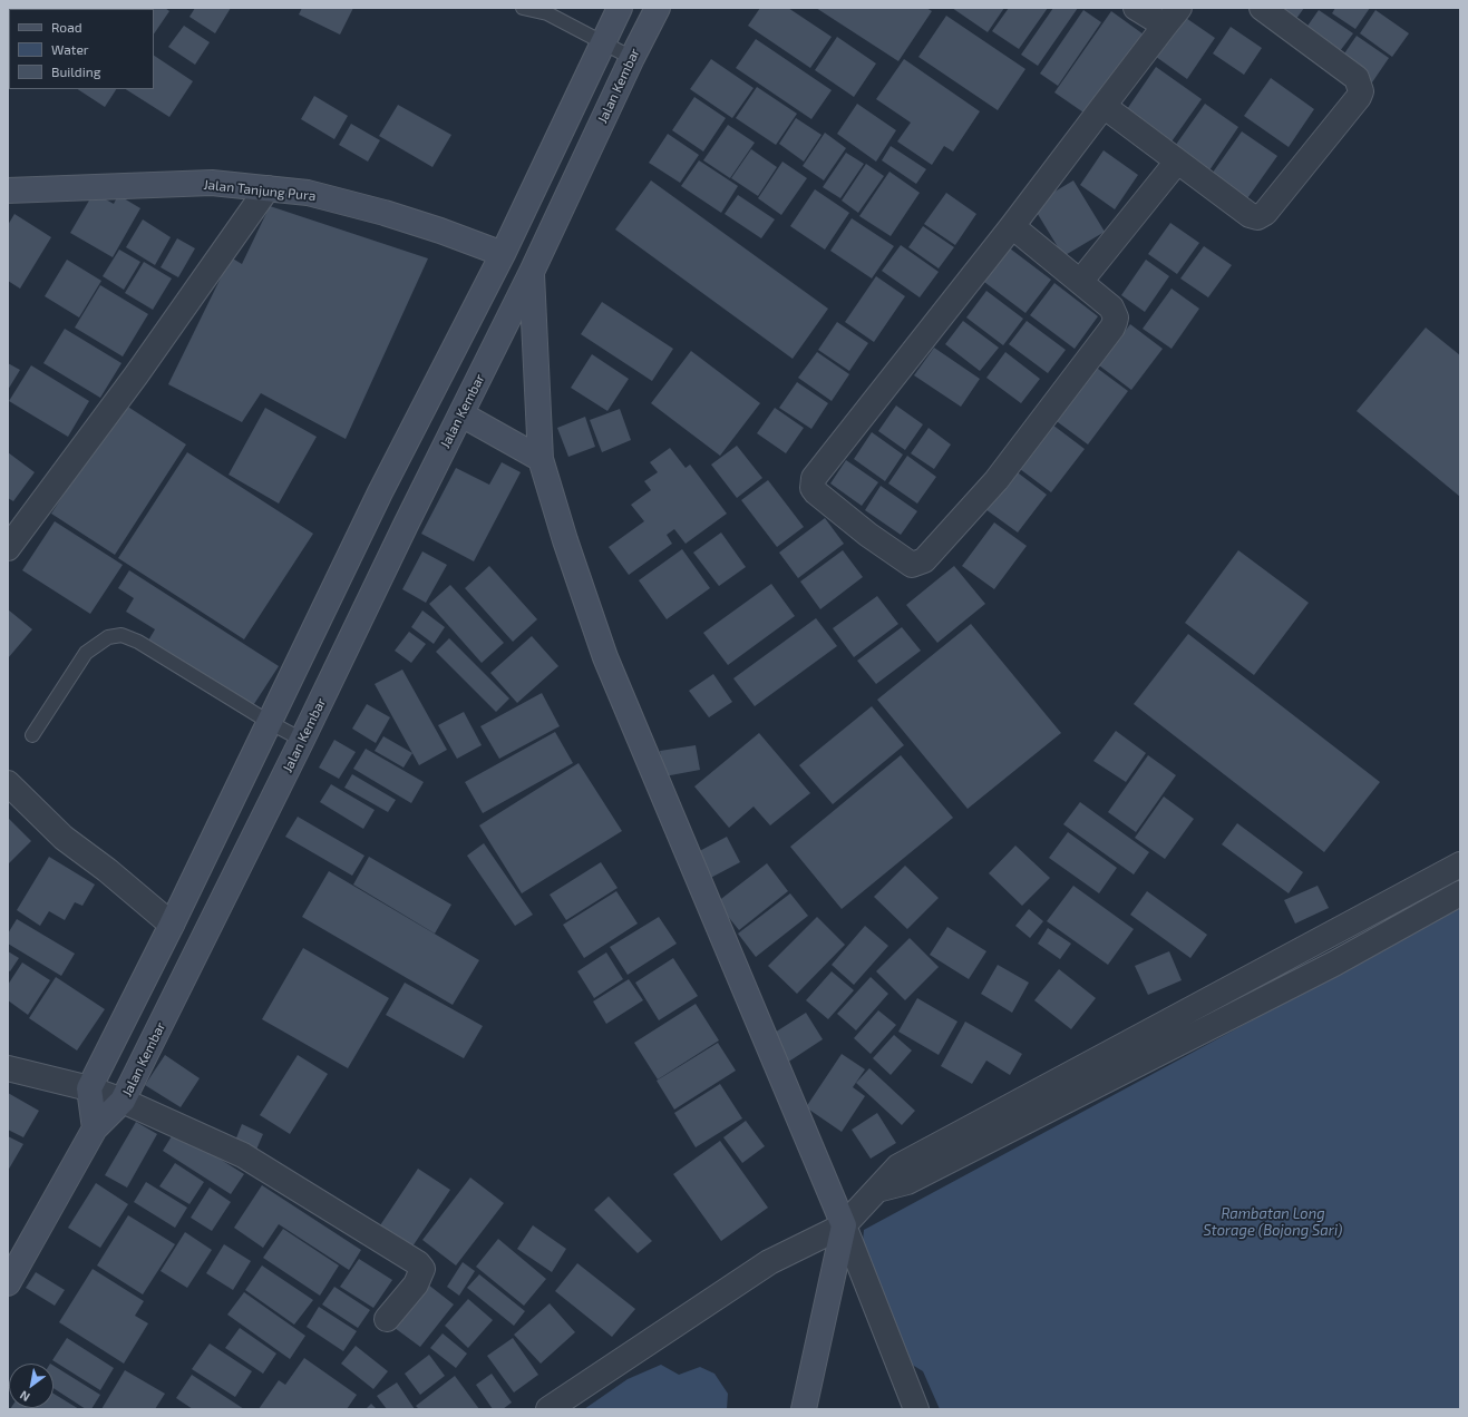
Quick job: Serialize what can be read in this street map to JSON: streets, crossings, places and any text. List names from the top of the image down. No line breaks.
{"streets":{"main road":["Jalan Kembar","Jalan Tanjung Pura"]},"water":["Rambatan Long Storage (Bojong Sari)"],"legend":["Road","Water","Building"],"north":"bottom left"}
